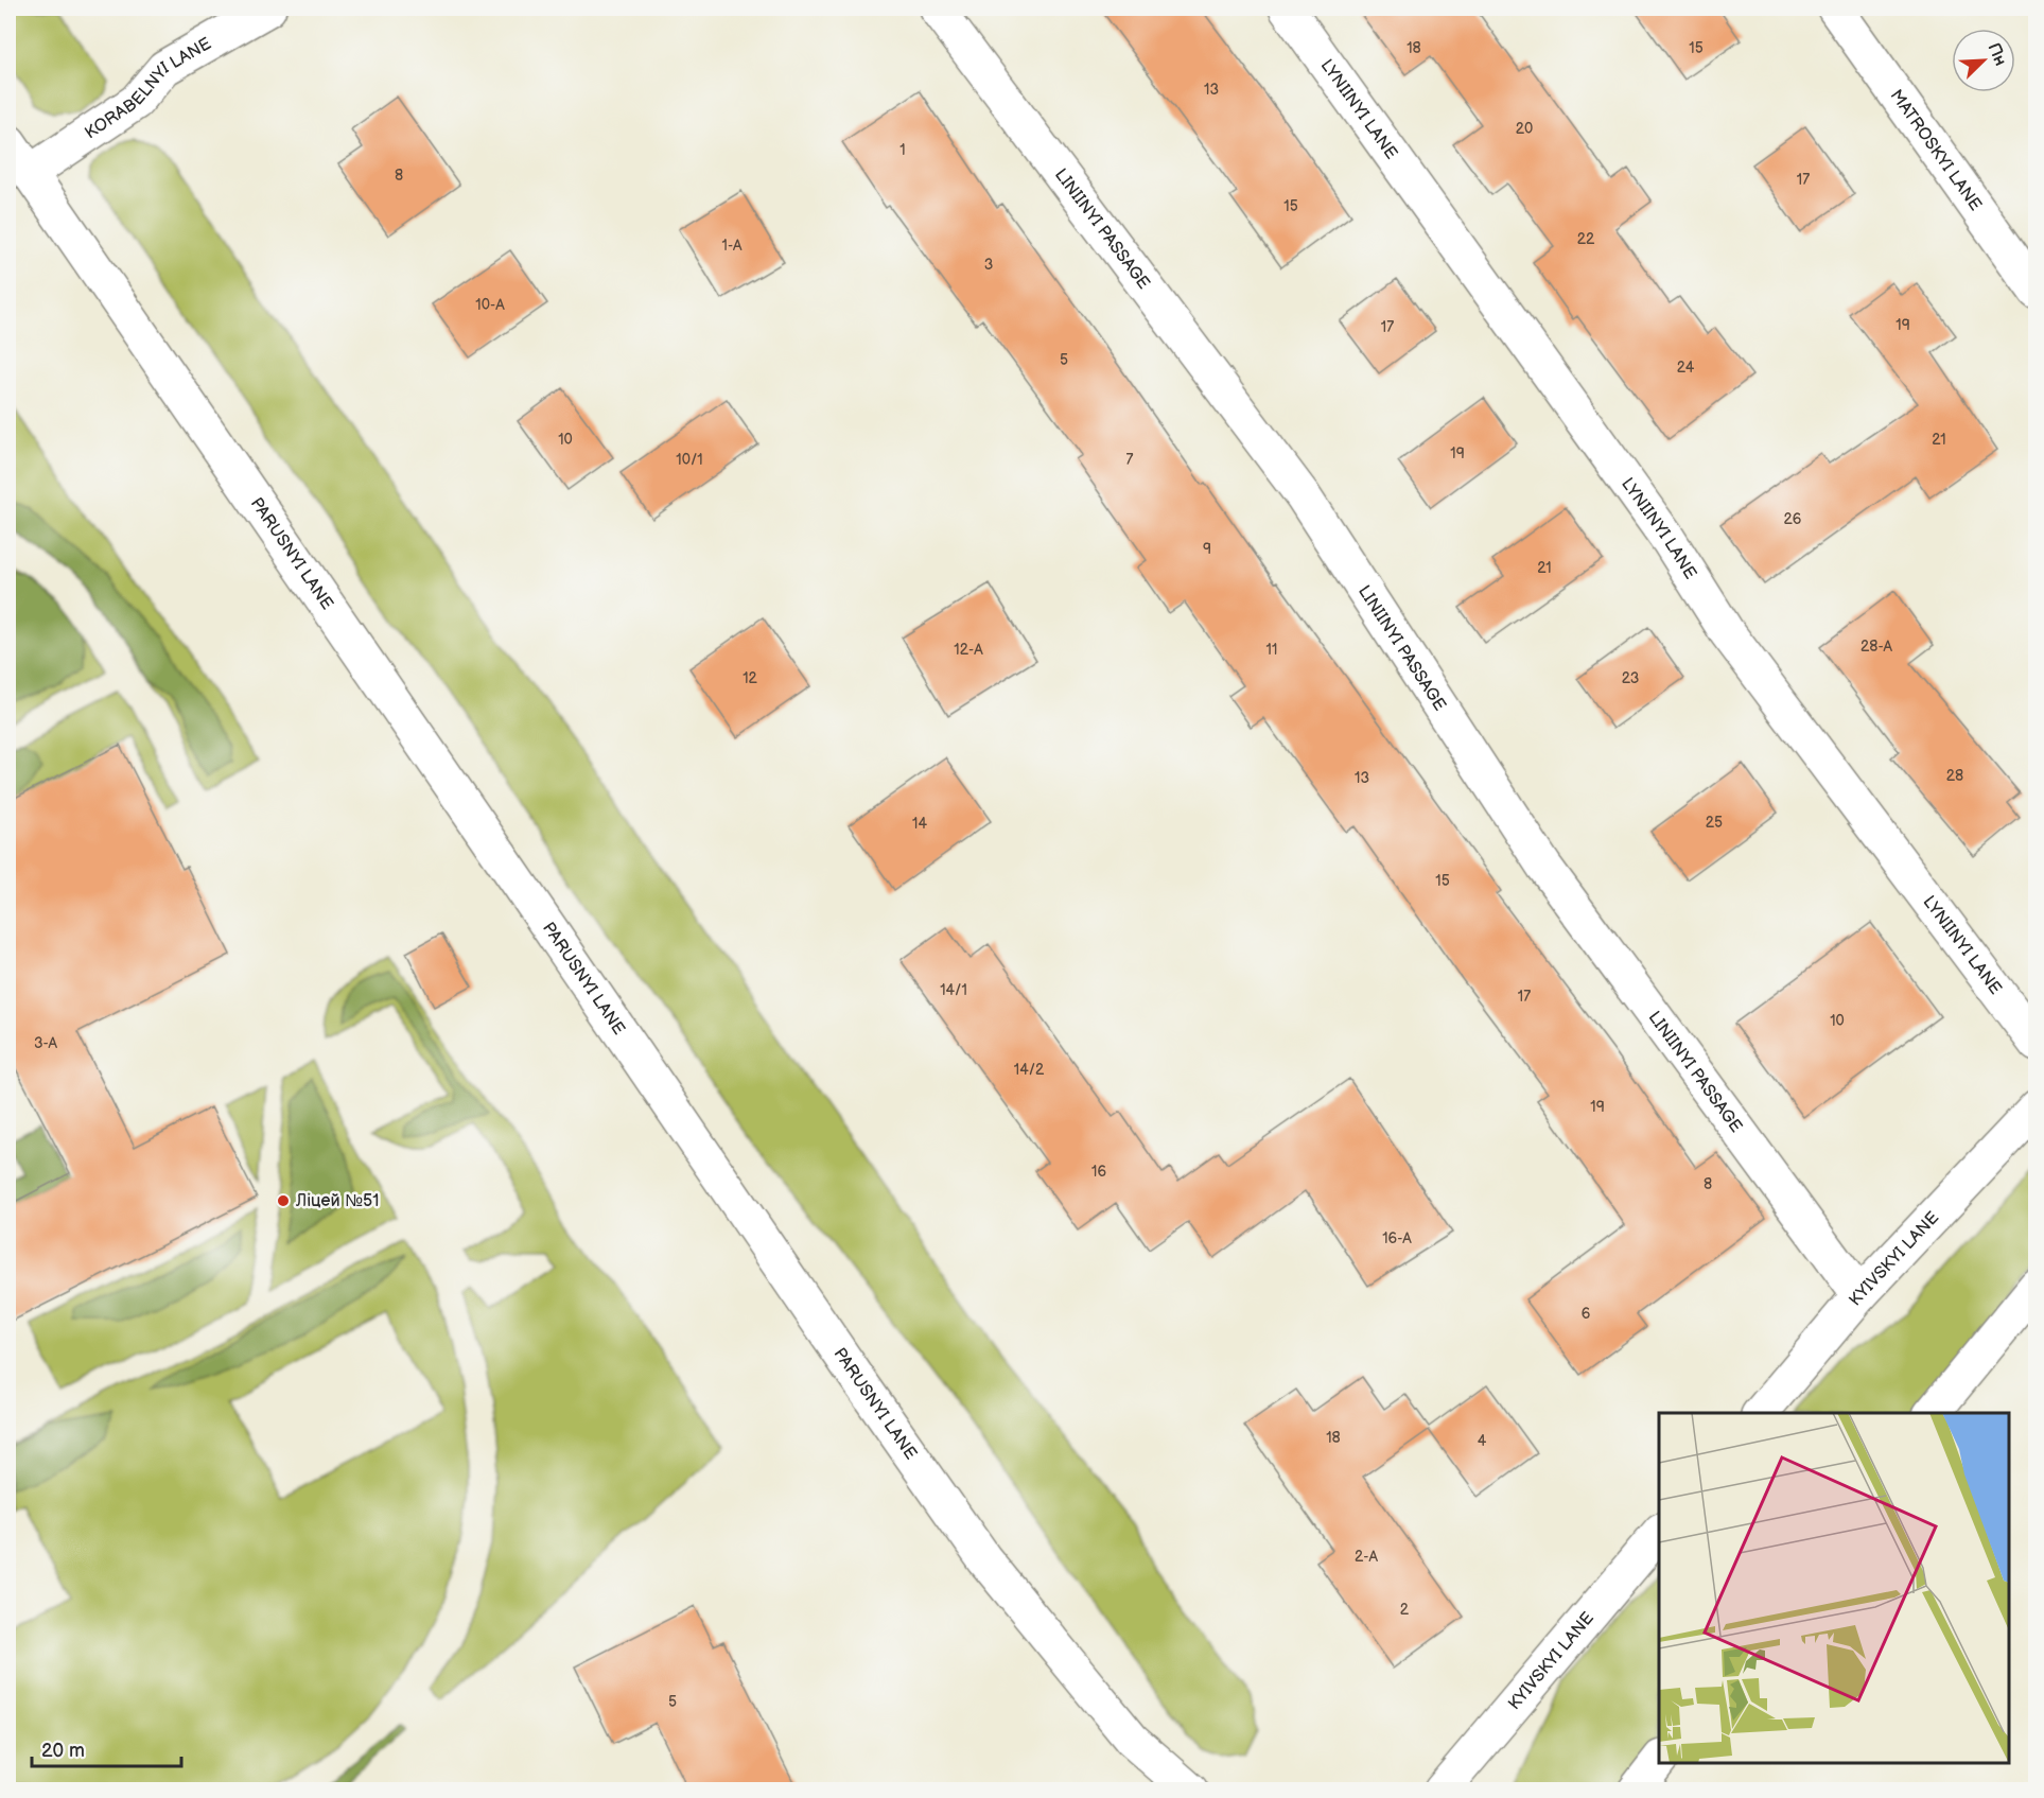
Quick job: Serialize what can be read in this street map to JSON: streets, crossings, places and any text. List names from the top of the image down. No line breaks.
{"streets":{"street":["KORABELNYI LANE","LYNIINYI LANE","MATROSKYI LANE","LINIINYI PASSAGE","PARUSNYI LANE","KYIVSKYI LANE"]},"crossings":[["KORABELNYI LANE","PARUSNYI LANE"],["LINIINYI PASSAGE","KYIVSKYI LANE"]],"places":["Ліцей №51"],"house_numbers":["18","15","13","20","1","8","17","15","22","1-А","3","10-А","19","17","5","24","10","21","19","10/1","7","26","9","21","28-А","12-А","11","12","23","28","13","25","14","15","14/1","17","10","3-А","14/2","19","16","8","16-А","6","18","4","2-А","2","5"],"scale_bar":"20 m","north":"top right"}
